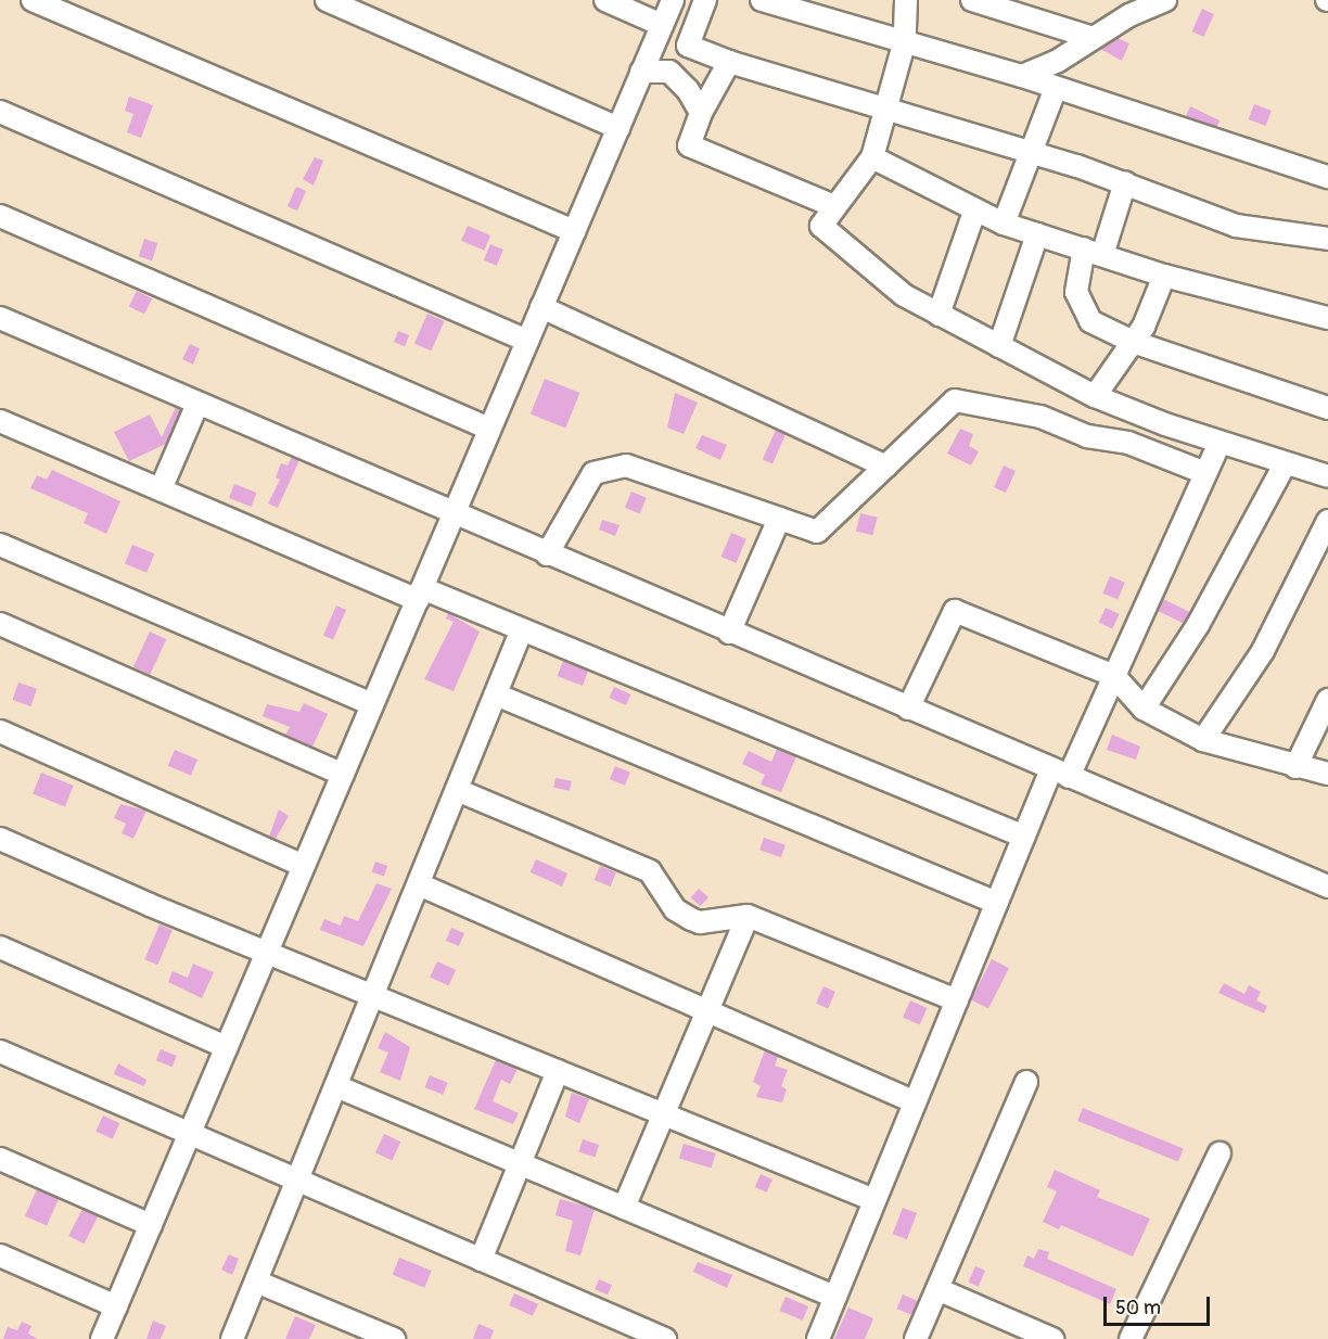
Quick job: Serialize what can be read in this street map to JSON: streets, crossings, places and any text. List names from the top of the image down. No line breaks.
{"scale_bar":"50 m"}
